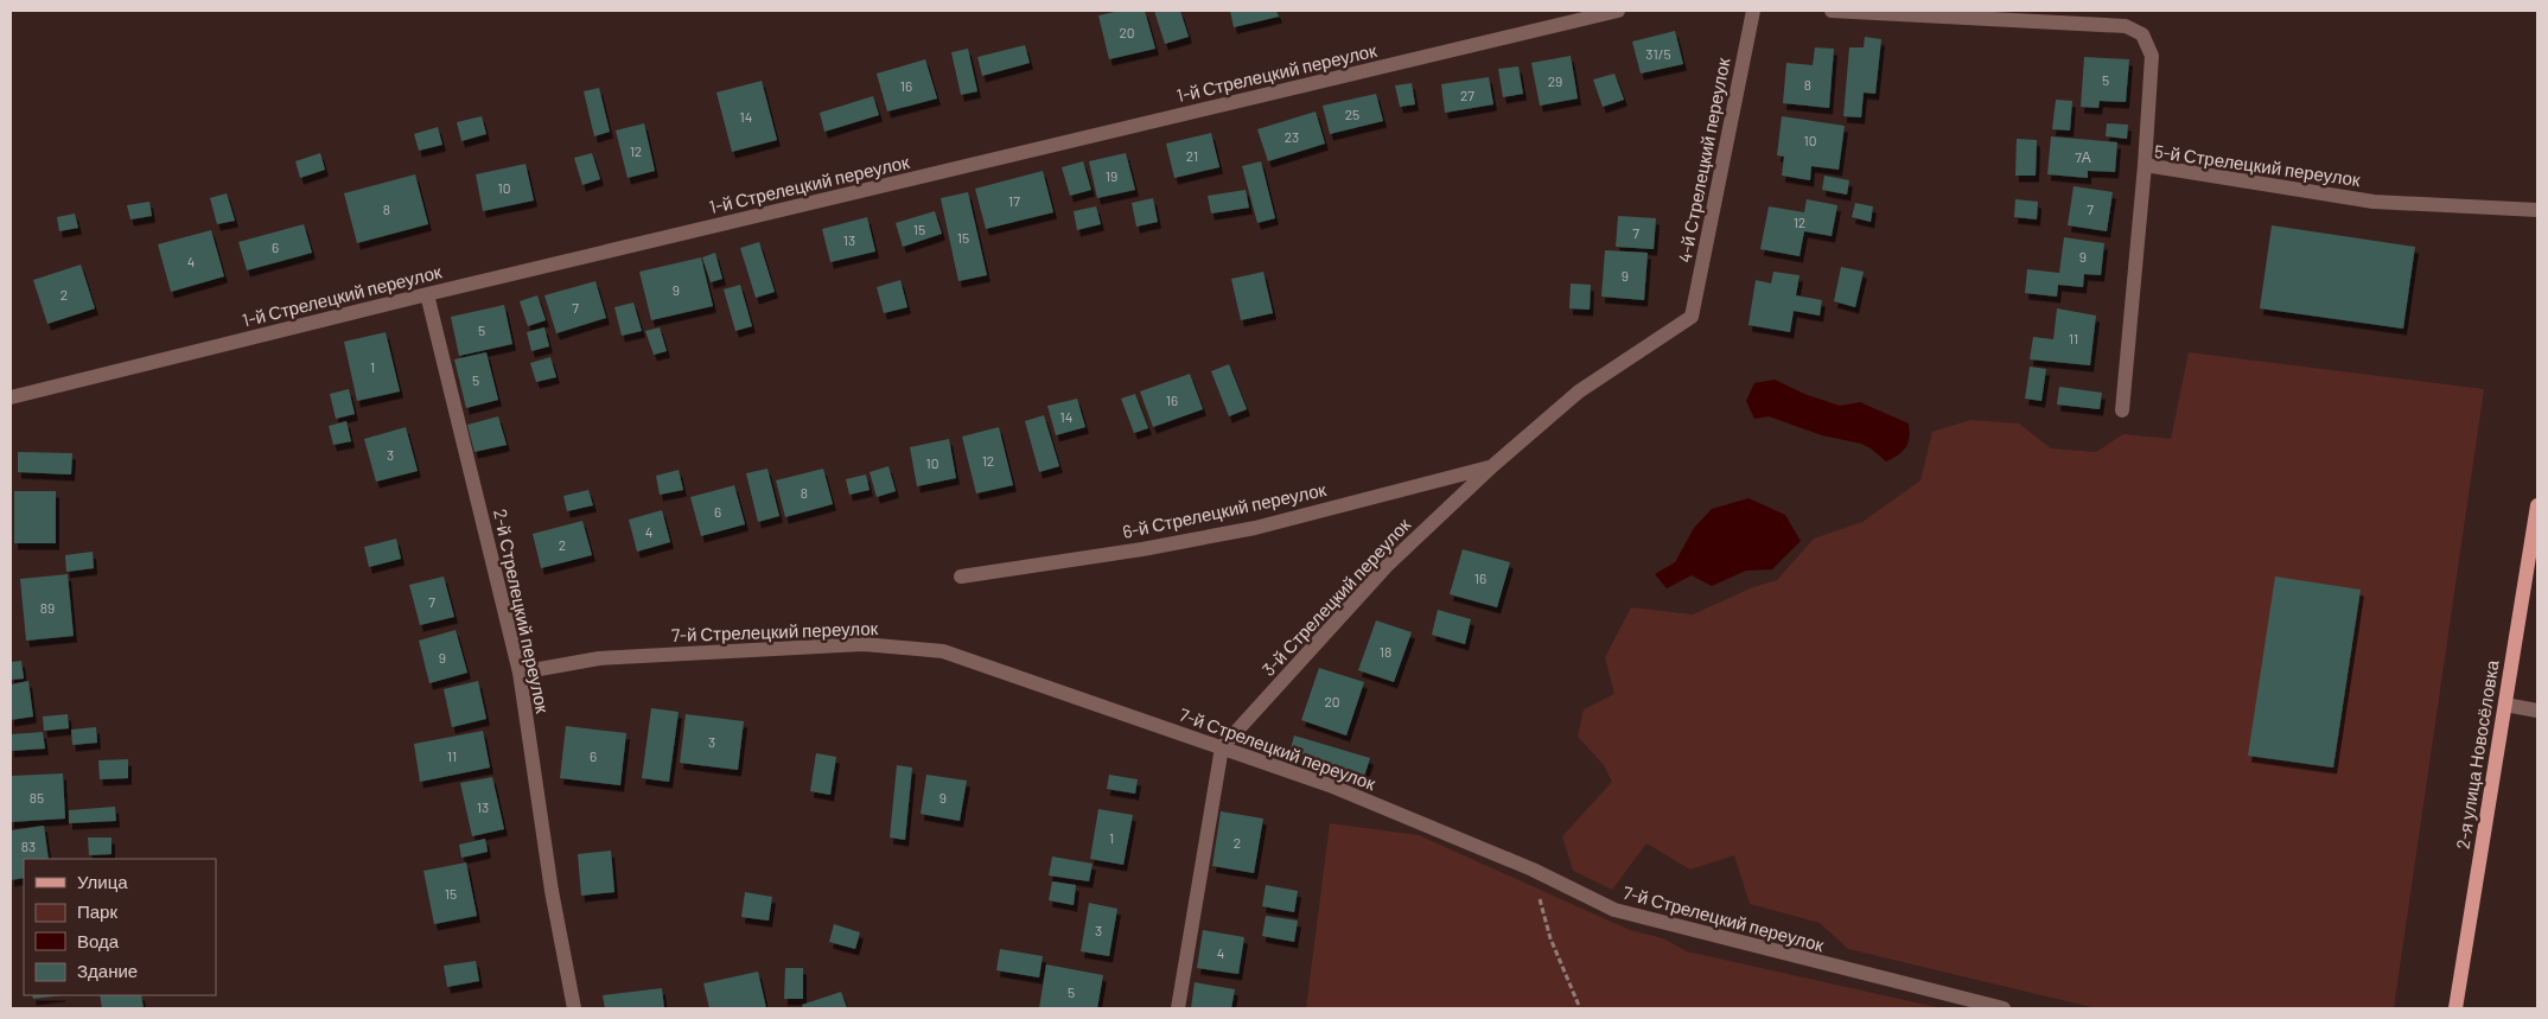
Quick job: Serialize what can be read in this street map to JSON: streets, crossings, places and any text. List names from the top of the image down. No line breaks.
{"streets":{"main road":["2-я улица Новосёловка"],"street":["1-й Стрелецкий переулок","4-й Стрелецкий переулок","5-й Стрелецкий переулок","6-й Стрелецкий переулок","3-й Стрелецкий переулок","2-й Стрелецкий переулок","7-й Стрелецкий переулок"]},"crossings":[["1-й Стрелецкий переулок","2-й Стрелецкий переулок"],["4-й Стрелецкий переулок","3-й Стрелецкий переулок"],["6-й Стрелецкий переулок","3-й Стрелецкий переулок"],["3-й Стрелецкий переулок","7-й Стрелецкий переулок"],["2-й Стрелецкий переулок","7-й Стрелецкий переулок"]],"house_numbers":["20","31/5","5","29","8","16","27","25","14","23","10","12","21","7А","19","10","17","8","7","12","15","7","15","13","6","9","4","9","9","2","7","5","11","1","5","16","14","3","12","10","8","6","4","2","16","7","89","18","9","20","3","11","6","85","9","13","1","2","83","15","3","4","5"],"legend":["Улица","Парк","Вода","Здание"]}
